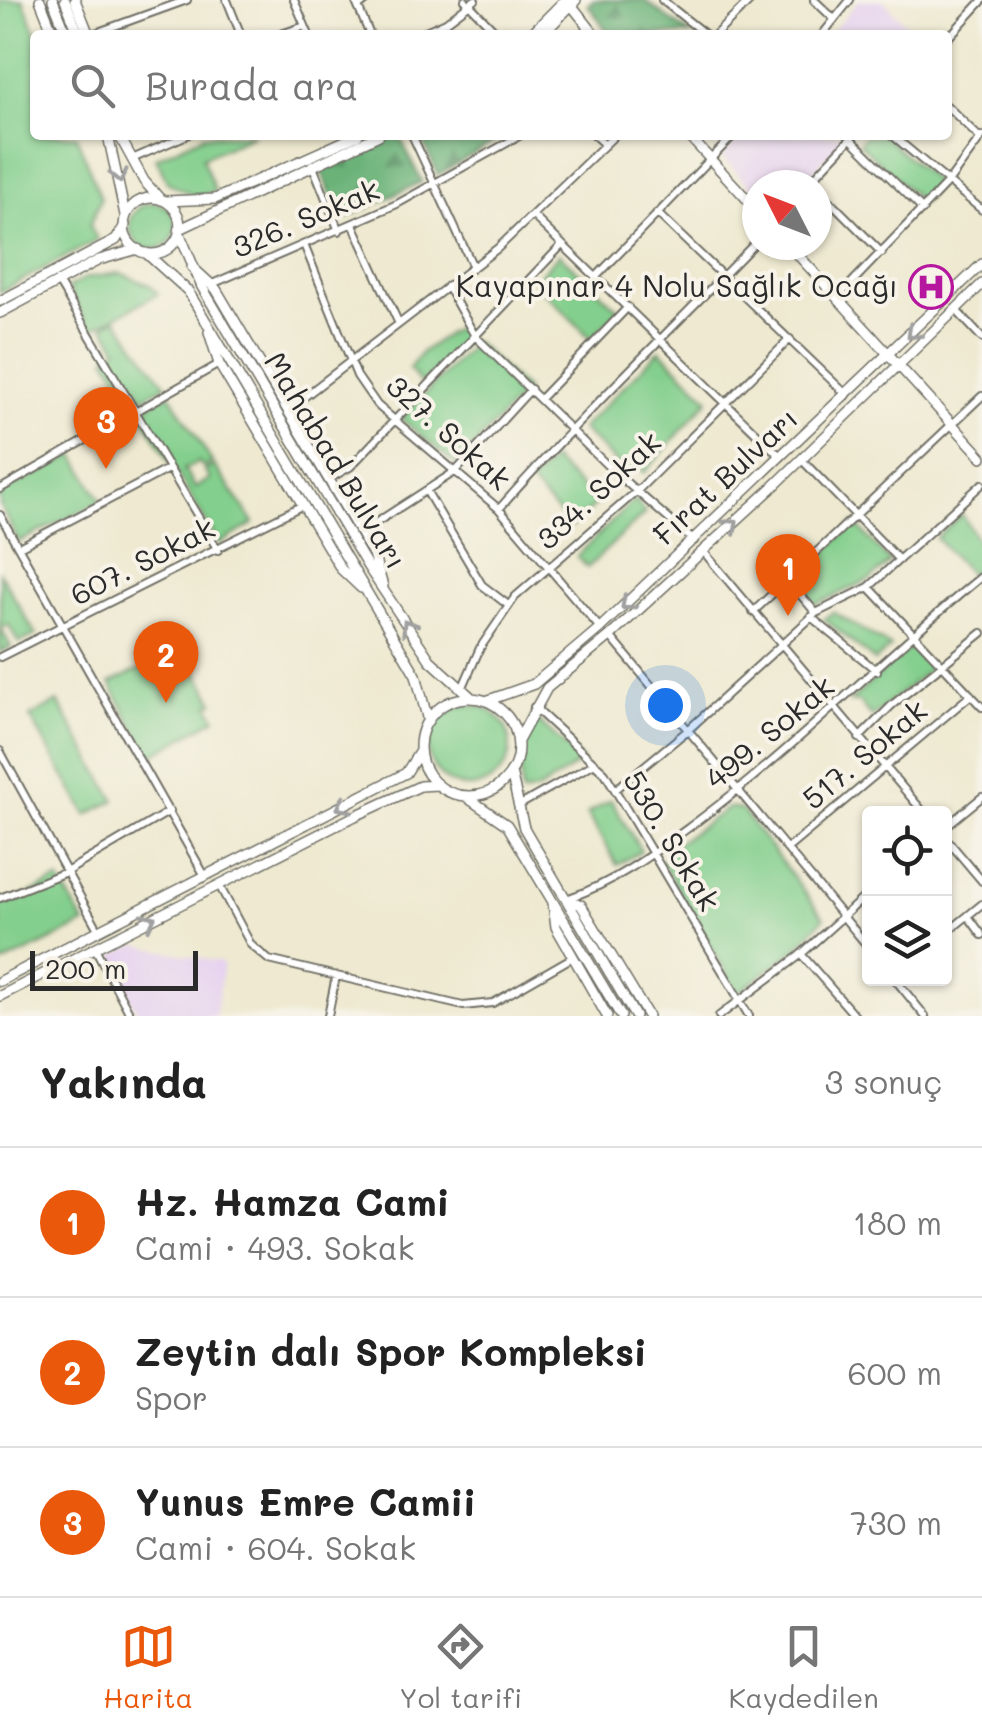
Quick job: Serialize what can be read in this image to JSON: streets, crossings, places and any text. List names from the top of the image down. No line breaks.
{"streets":{"main road":["Mahabad Bulvarı","Fırat Bulvarı"],"street":["326. Sokak","327. Sokak","334. Sokak","607. Sokak","499. Sokak","517. Sokak","530. Sokak"]},"crossings":[["326. Sokak","327. Sokak"],["327. Sokak","Fırat Bulvarı"],["327. Sokak","334. Sokak"],["Mahabad Bulvarı","Fırat Bulvarı"],["Mahabad Bulvarı","334. Sokak"],["Fırat Bulvarı","530. Sokak"],["499. Sokak","530. Sokak"]],"places":{"hospital":["Kayapınar 4 Nolu Sağlık Ocağı"]},"scale_bar":"200 m","north":"top left","page":{"search":"Burada ara","pins":["3","1","2"],"scale":"200 m","heading":["Yakında","3 sonuç"],"list":[{"mark":"1","name":"Hz. Hamza Cami","note":"Cami · 493. Sokak","value":"180 m"},{"mark":"2","name":"Zeytin dalı Spor Kompleksi","note":"Spor","value":"600 m"},{"mark":"3","name":"Yunus Emre Camii","note":"Cami · 604. Sokak","value":"730 m"}],"nav":["Harita","Yol tarifi","Kaydedilen"]}}
